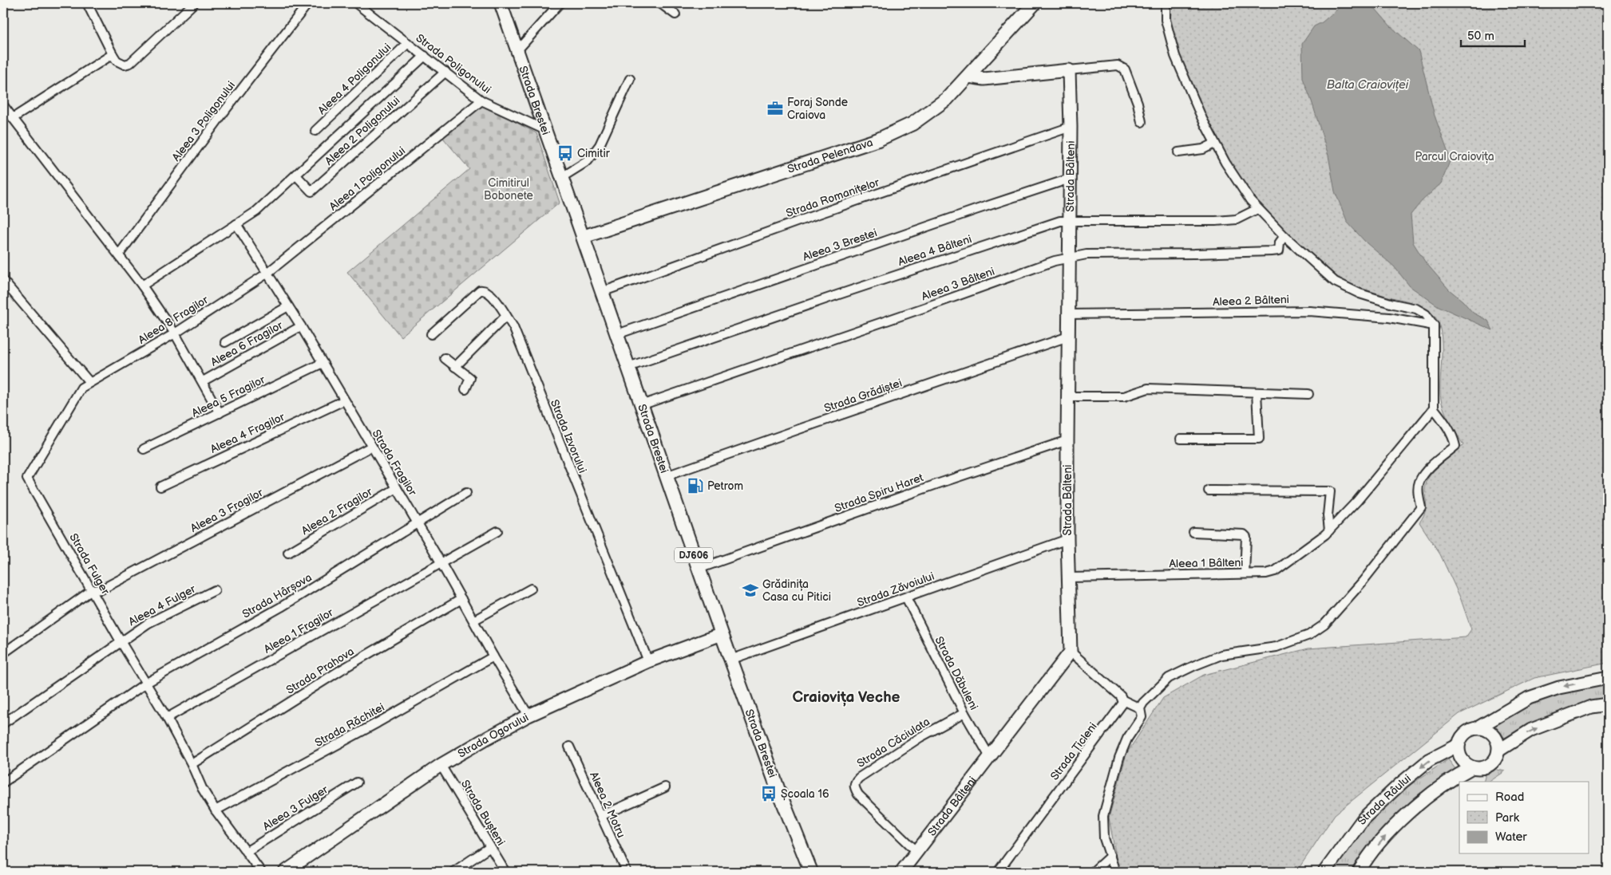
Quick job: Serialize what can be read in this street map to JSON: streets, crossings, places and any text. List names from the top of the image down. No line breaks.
{"streets":{"main road":["Strada Brestei","Strada Pelendava","DJ606"],"street":["Strada Poligonului","Aleea 4 Poligonului","Aleea 3 Poligonului","Aleea 2 Poligonului","Strada Bâlteni","Aleea 1 Poligonului","Strada Romanițelor","Aleea 3 Brestei","Aleea 4 Bâlteni","Aleea 3 Bâlteni","Aleea 2 Bâlteni","Aleea 8 Fragilor","Aleea 6 Fragilor","Strada Grădiștei","Aleea 5 Fragilor","Aleea 4 Fragilor","Strada Izvorului","Strada Fragilor","Strada Spiru Haret","Aleea 3 Fragilor","Aleea 2 Fragilor","Aleea 1 Bâlteni","Strada Fulger","Strada Zăvoiului","Strada Hârșova","Aleea 4 Fulger","Aleea 1 Fragilor","Strada Prahova","Strada Dăbuleni","Strada Răchitei","Strada Ogorului","Strada Căciulata","Strada Țicleni","Strada Râului","Aleea 2 Motru","Aleea 3 Fulger","Strada Bușteni"]},"crossings":[["Strada Poligonului","Aleea 4 Poligonului"],["Strada Poligonului","Strada Brestei"],["Strada Poligonului","Aleea 2 Poligonului"],["Strada Poligonului","Aleea 1 Poligonului"],["Strada Brestei","Strada Pelendava"],["Strada Brestei","Strada Romanițelor"],["Strada Brestei","Aleea 3 Brestei"],["Strada Brestei","Aleea 4 Bâlteni"],["Strada Brestei","Aleea 3 Bâlteni"],["Strada Brestei","Strada Grădiștei"],["Strada Brestei","Strada Spiru Haret"],["Strada Brestei","Strada Zăvoiului"],["Strada Brestei","Strada Ogorului"],["Aleea 2 Poligonului","Strada Fragilor"],["Strada Bâlteni","Strada Romanițelor"],["Strada Bâlteni","Aleea 3 Brestei"],["Strada Bâlteni","Aleea 4 Bâlteni"],["Strada Bâlteni","Aleea 3 Bâlteni"],["Strada Bâlteni","Aleea 2 Bâlteni"],["Strada Bâlteni","Strada Grădiștei"],["Strada Bâlteni","Strada Spiru Haret"],["Strada Bâlteni","Aleea 1 Bâlteni"],["Strada Bâlteni","Strada Zăvoiului"],["Strada Bâlteni","Strada Dăbuleni"],["Strada Bâlteni","Strada Căciulata"],["Aleea 1 Poligonului","Aleea 8 Fragilor"],["Aleea 1 Poligonului","Strada Fragilor"],["Aleea 8 Fragilor","Strada Fragilor"],["Aleea 8 Fragilor","Strada Fulger"],["Aleea 6 Fragilor","Strada Fragilor"],["Aleea 5 Fragilor","Strada Fragilor"],["Aleea 4 Fragilor","Strada Fragilor"],["Strada Izvorului","Strada Ogorului"],["Strada Fragilor","Aleea 3 Fragilor"],["Strada Fragilor","Aleea 2 Fragilor"],["Strada Fragilor","Strada Hârșova"],["Strada Fragilor","Aleea 1 Fragilor"],["Strada Fragilor","Strada Prahova"],["Strada Fragilor","Strada Răchitei"],["Strada Fragilor","Strada Ogorului"],["Aleea 3 Fragilor","Strada Fulger"],["Strada Fulger","Strada Hârșova"],["Strada Fulger","Aleea 4 Fulger"],["Strada Fulger","Aleea 1 Fragilor"],["Strada Fulger","Strada Prahova"],["Strada Fulger","Strada Răchitei"],["Strada Fulger","Aleea 3 Fulger"],["Strada Zăvoiului","Strada Dăbuleni"],["Strada Dăbuleni","Strada Căciulata"],["Strada Ogorului","Strada Bușteni"]],"districts":["Craiovița Veche"],"water":["Balta Craioviței"],"parks":["Parcul Craiovița","Cimitirul Bobonete"],"places":{"office":["Foraj Sonde Craiova"],"bus stop":["Cimitir","Școala 16"],"fuel station":["Petrom"],"school or university":["Grădinița Casa cu Pitici"]},"legend":["Road","Park","Water"],"scale_bar":"50 m"}
